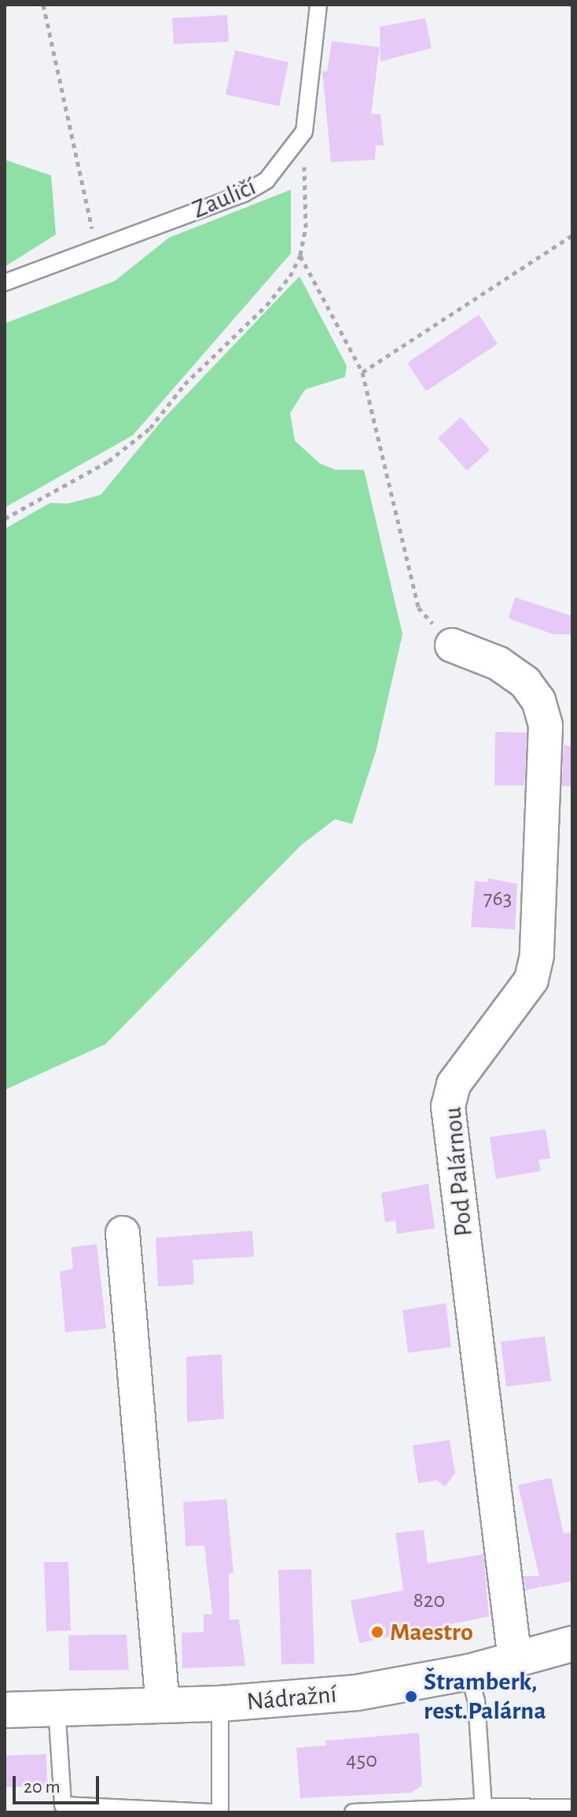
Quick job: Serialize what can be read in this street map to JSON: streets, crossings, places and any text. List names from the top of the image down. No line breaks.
{"streets":{"main road":["Nádražní"],"street":["Pod Palárnou"],"lane":["Zauličí"]},"crossings":[["Pod Palárnou","Nádražní"]],"places":["Maestro","Štramberk, rest.Palárna"],"house_numbers":["763","820","450"],"scale_bar":"20 m"}
